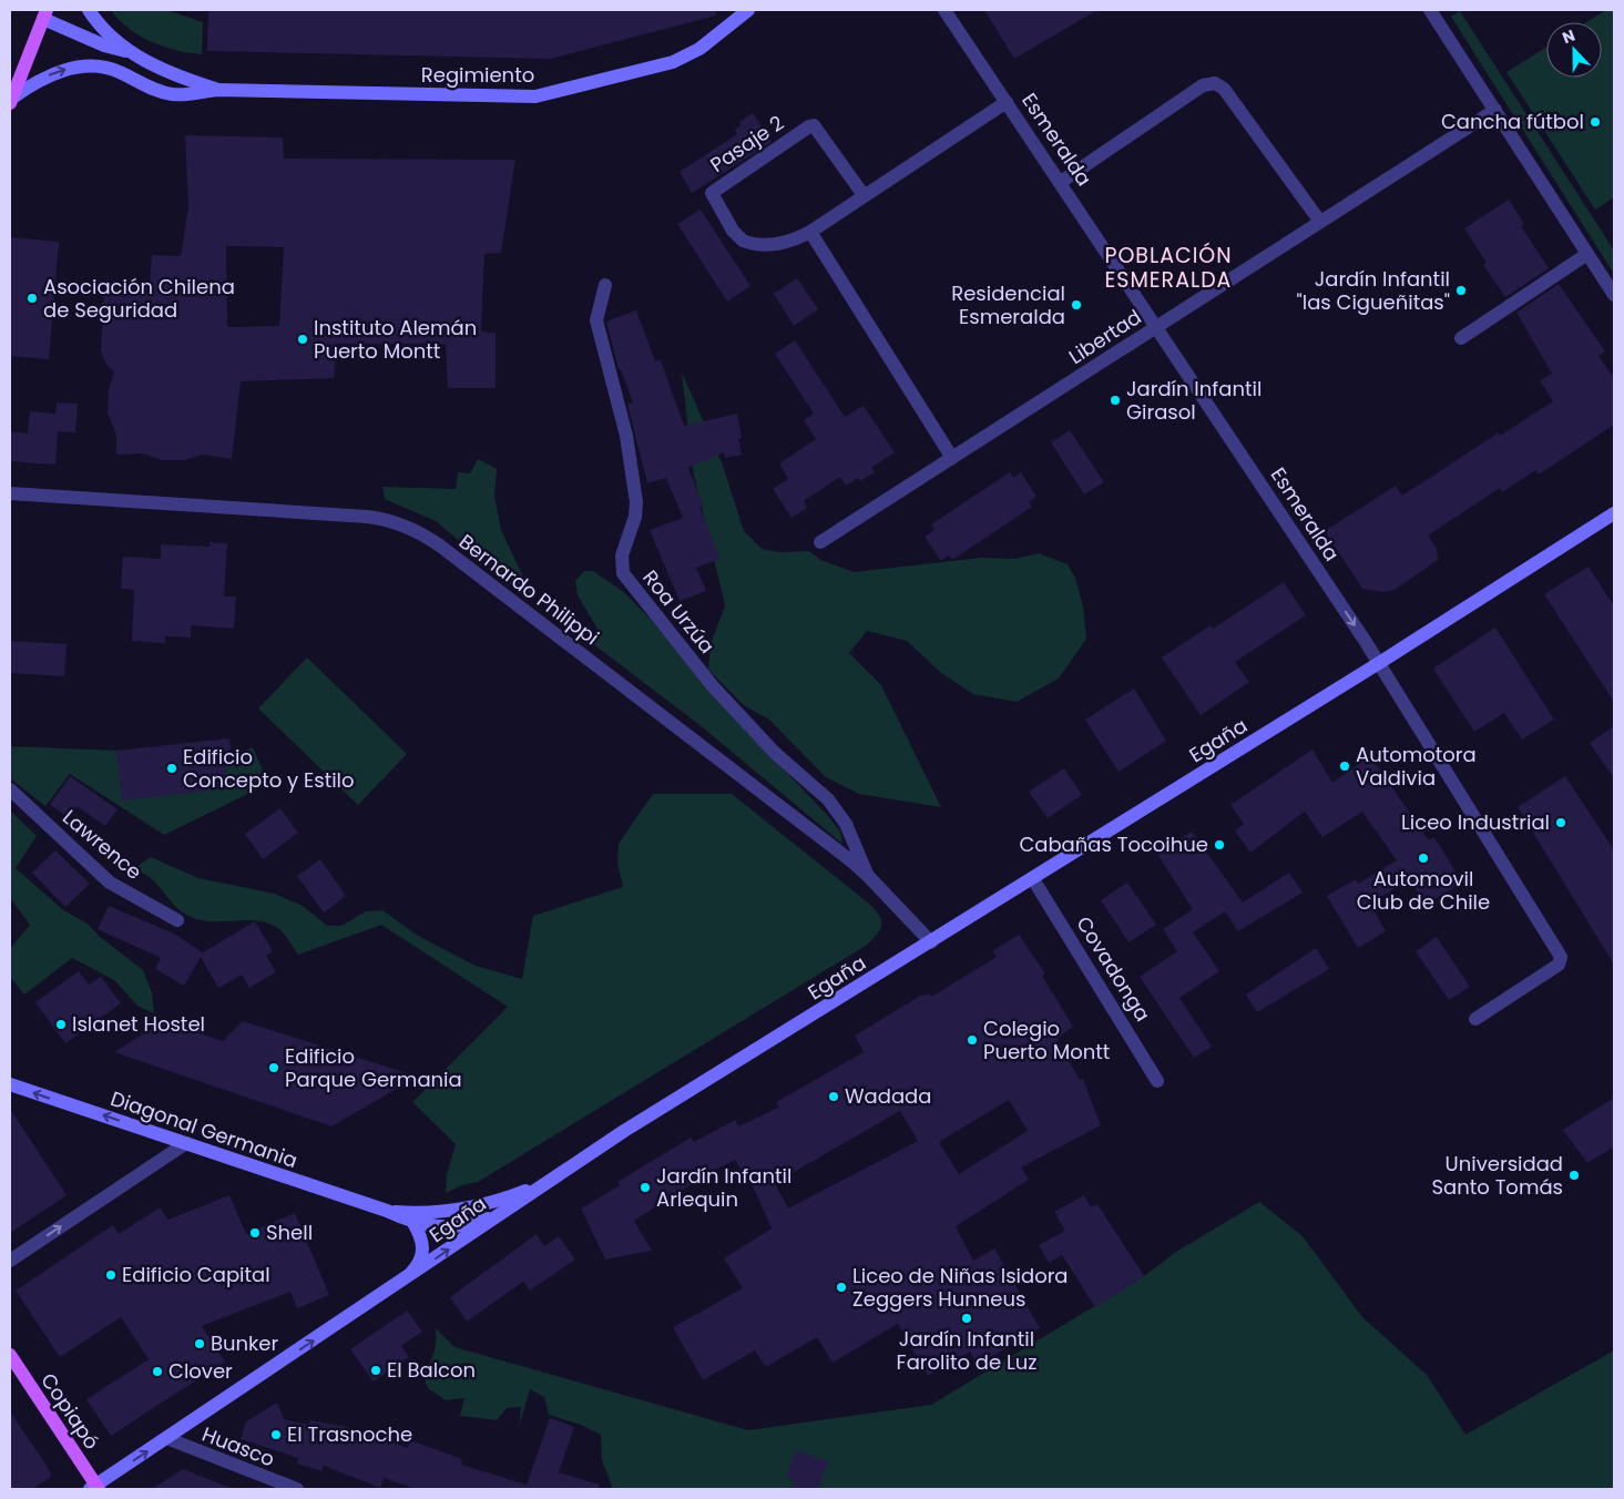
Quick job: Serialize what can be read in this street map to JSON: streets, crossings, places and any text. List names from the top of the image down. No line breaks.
{"streets":{"main road":["Regimiento","Egaña","Diagonal Germania","Copiapó"],"street":["Esmeralda","Pasaje 2","Libertad","Bernardo Philippi","Roa Urzúa","Lawrence","Covadonga","Huasco"]},"crossings":[["Esmeralda","Libertad"],["Esmeralda","Egaña"],["Bernardo Philippi","Roa Urzúa"],["Bernardo Philippi","Egaña"],["Egaña","Covadonga"],["Egaña","Diagonal Germania"],["Egaña","Copiapó"],["Egaña","Huasco"]],"districts":["POBLACIÓN ESMERALDA"],"places":["Cancha fútbol","Jardín Infantil \"las Cigueñitas\"","Asociación Chilena de Seguridad","Residencial Esmeralda","Instituto Alemán Puerto Montt","Jardín Infantil Girasol","Automotora Valdivia","Edificio Concepto y Estilo","Liceo Industrial","Cabañas Tocoihue","Automovil Club de Chile","Islanet Hostel","Colegio Puerto Montt","Edificio Parque Germania","Wadada","Universidad Santo Tomás","Jardín Infantil Arlequin","Shell","Edificio Capital","Liceo de Niñas Isidora Zeggers Hunneus","Jardín Infantil Farolito de Luz","Bunker","El Balcon","Clover","El Trasnoche"],"north":"top"}
